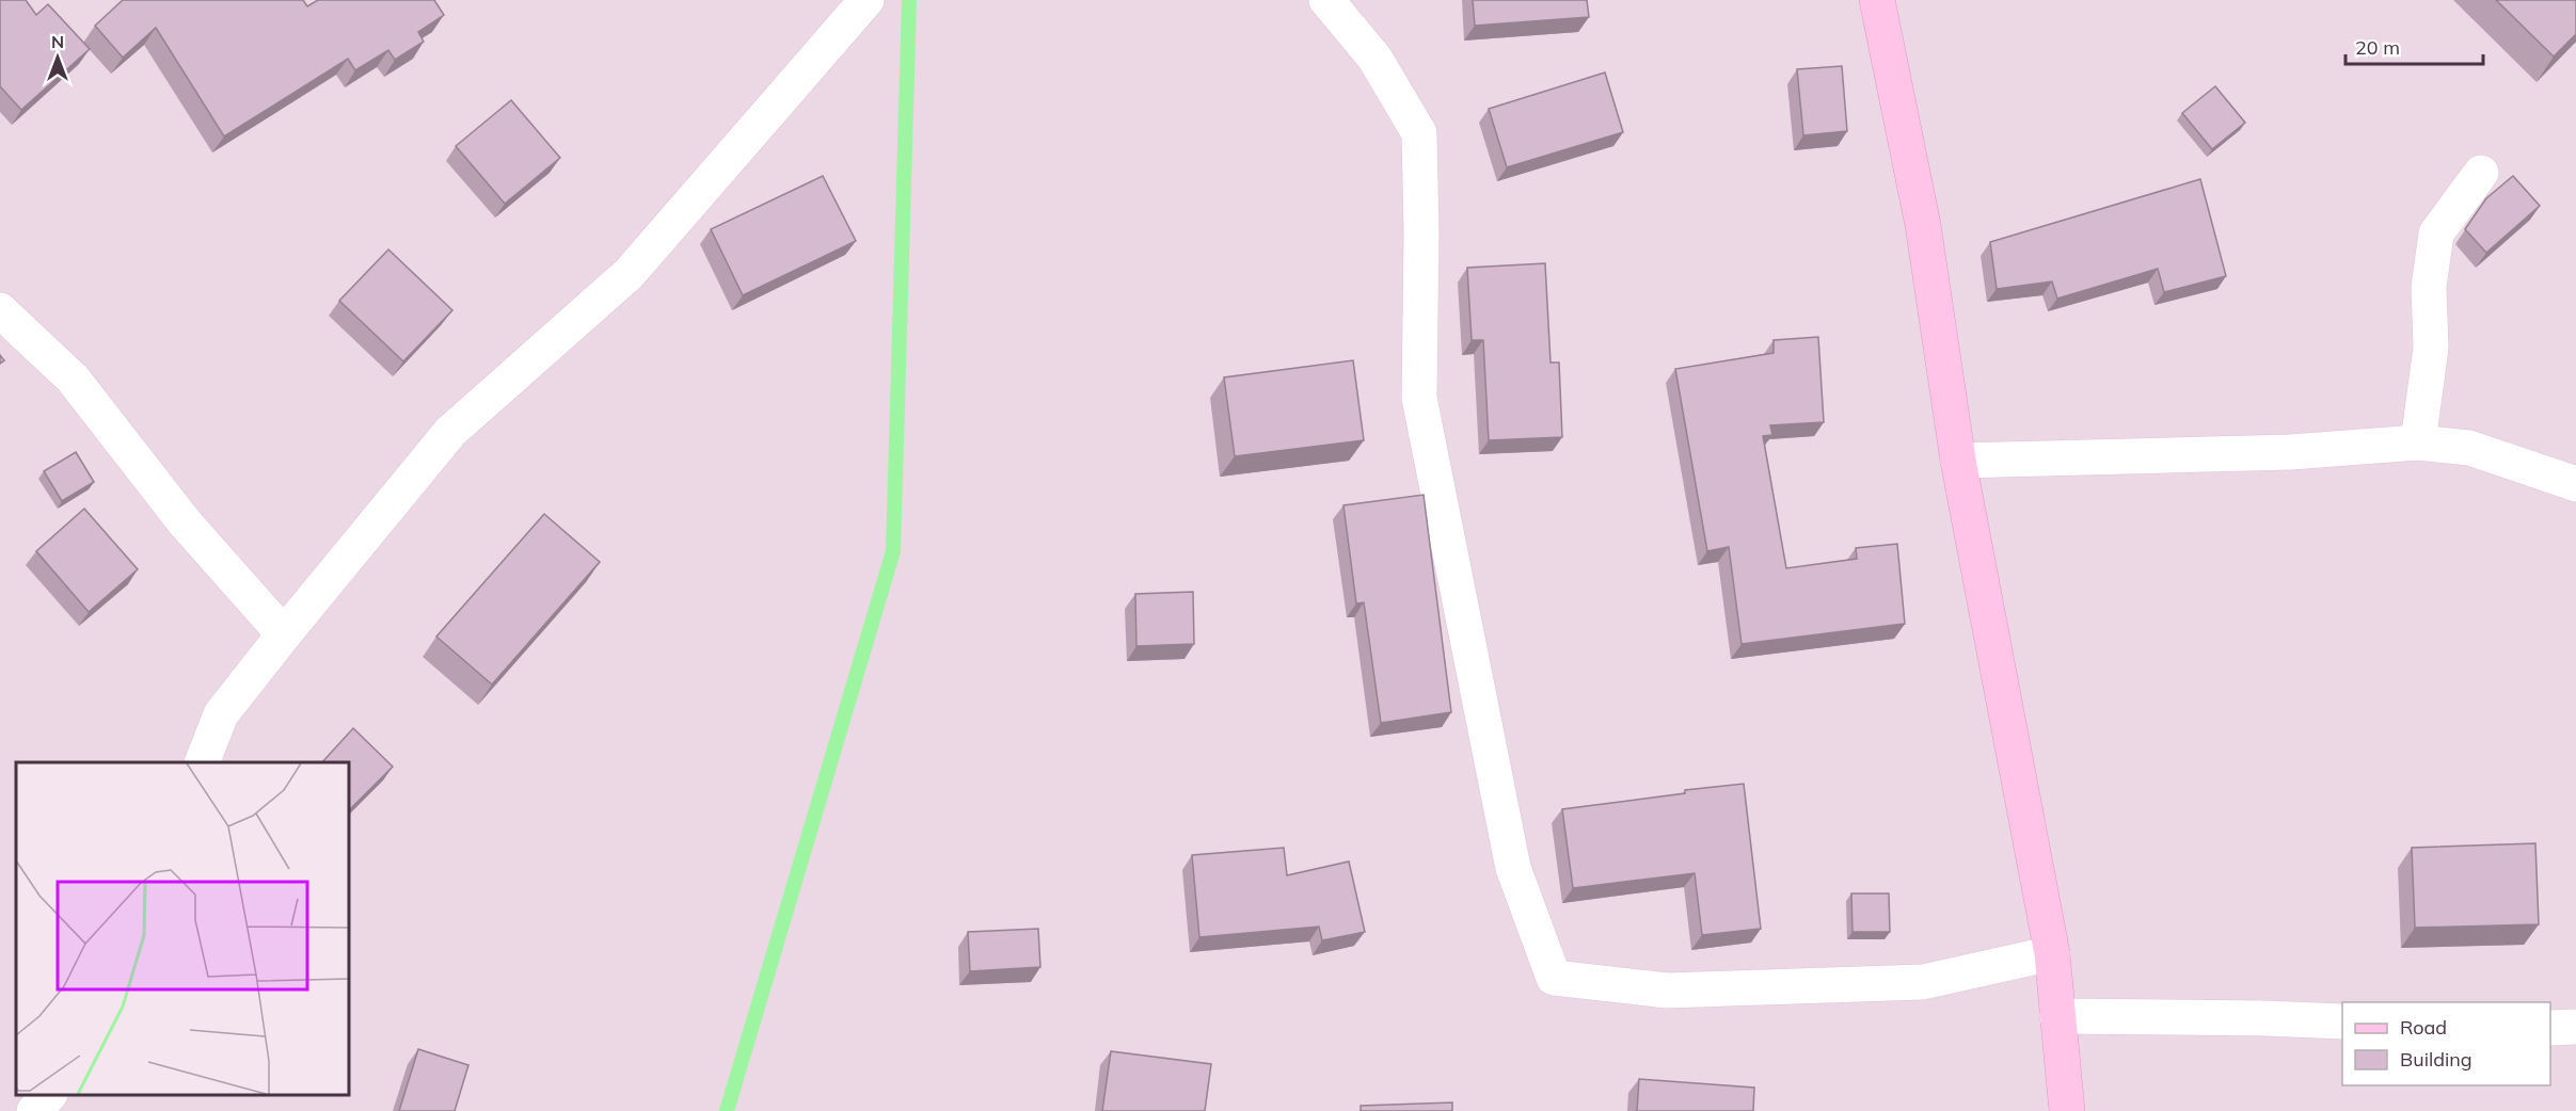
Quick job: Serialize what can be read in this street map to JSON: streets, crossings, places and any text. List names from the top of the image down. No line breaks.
{"legend":["Road","Building"],"scale_bar":"20 m","north":"top"}
